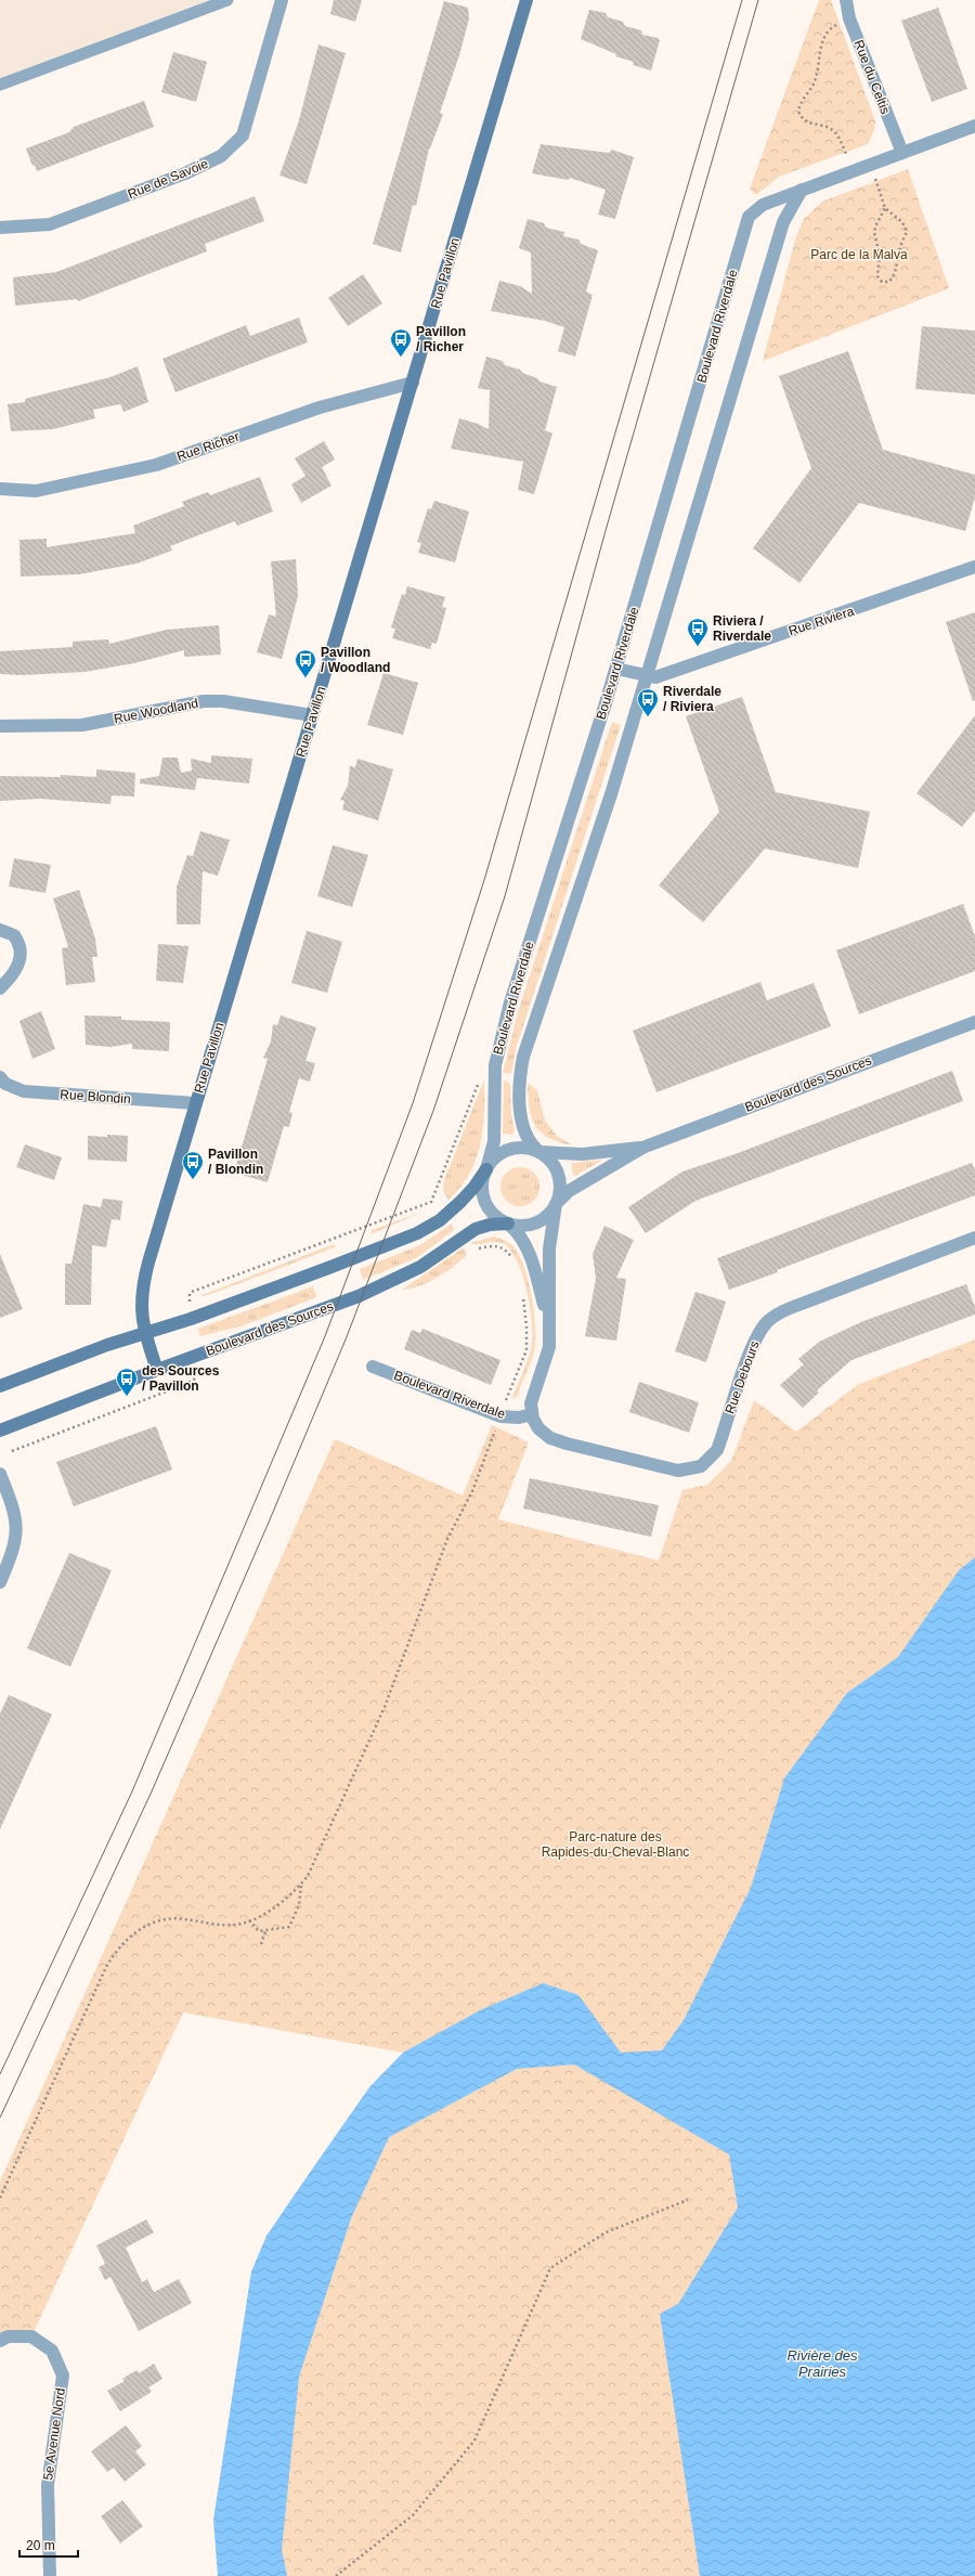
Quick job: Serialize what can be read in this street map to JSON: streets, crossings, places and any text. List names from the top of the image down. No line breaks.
{"streets":{"street":["Rue du Celtis","Rue de Savoie","Rue Pavillon","Boulevard Riverdale","Rue Richer","Rue Riviera","Rue Woodland","Boulevard des Sources","Rue Blondin","Rue Debours","5e Avenue Nord"]},"crossings":[["Rue du Celtis","Boulevard Riverdale"],["Rue Pavillon","Rue Richer"],["Rue Pavillon","Rue Woodland"],["Rue Pavillon","Boulevard des Sources"],["Rue Pavillon","Rue Blondin"],["Boulevard Riverdale","Rue Riviera"],["Boulevard Riverdale","Boulevard des Sources"],["Boulevard Riverdale","Rue Debours"]],"water":["Rivière des Prairies"],"parks":["Parc de la Malva","Parc-nature des Rapides-du-Cheval-Blanc"],"places":{"bus stop":["Pavillon / Richer","Riviera / Riverdale","Pavillon / Woodland","Riverdale / Riviera","Pavillon / Blondin","des Sources / Pavillon"]},"scale_bar":"20 m"}
